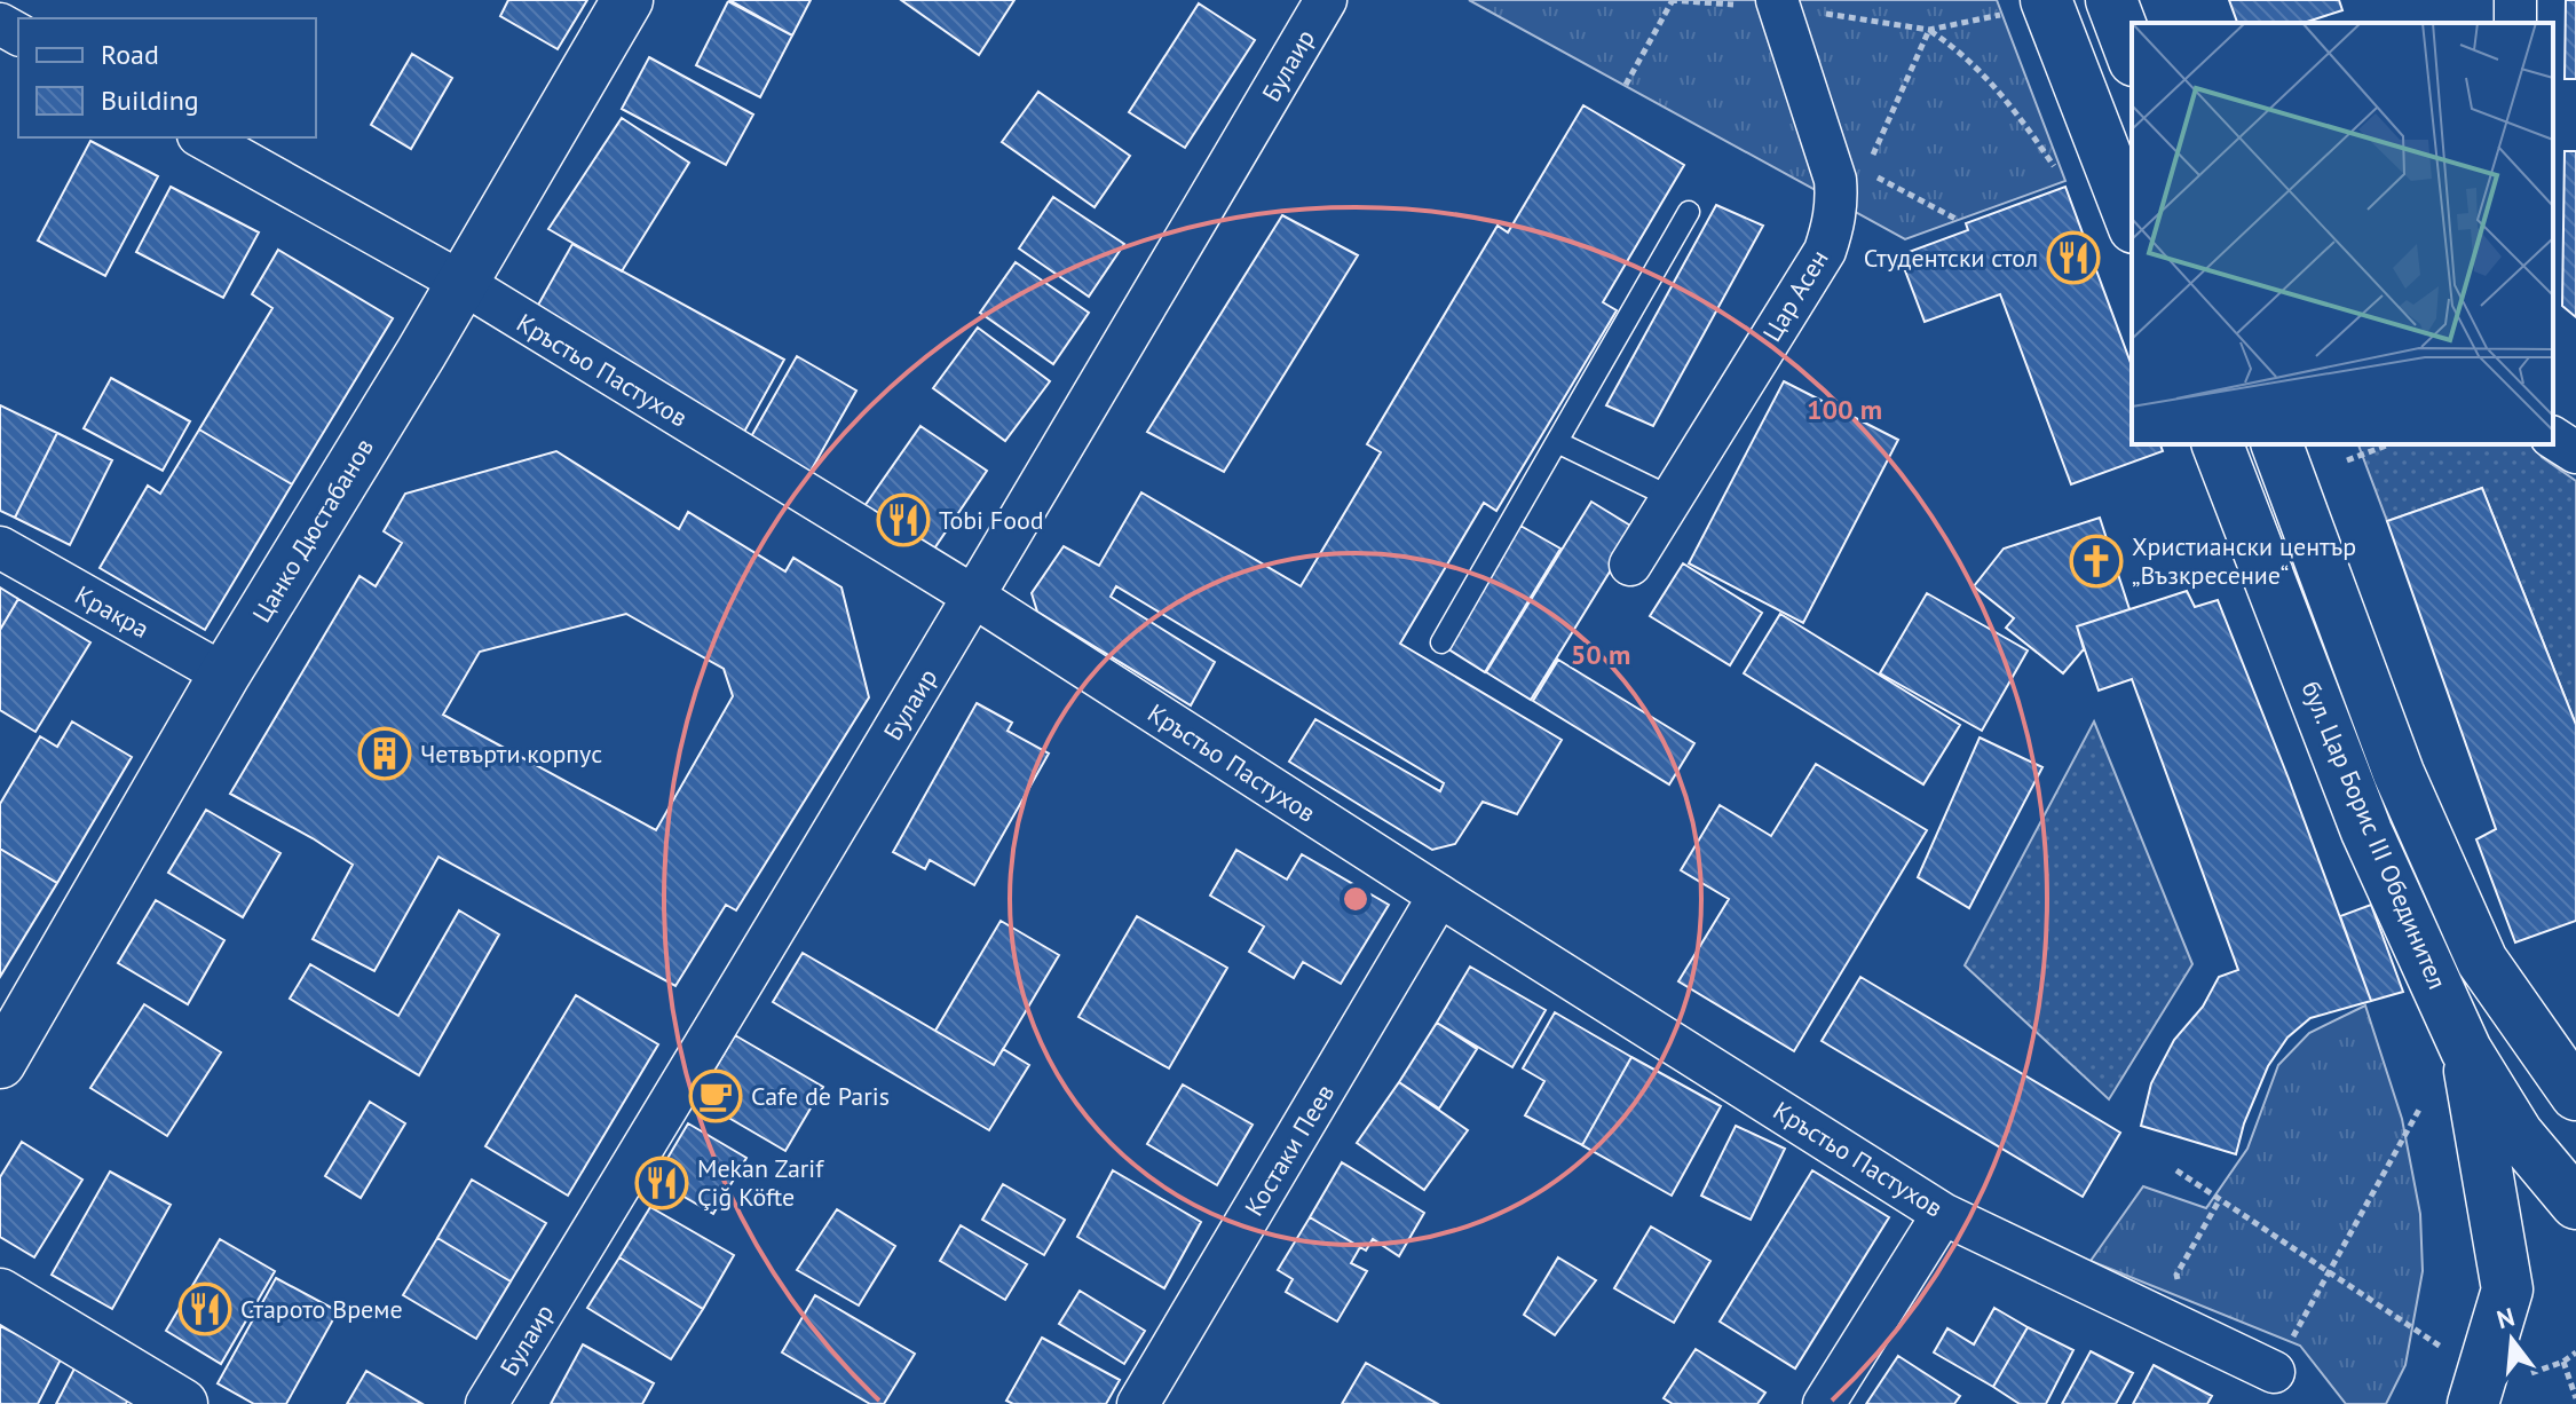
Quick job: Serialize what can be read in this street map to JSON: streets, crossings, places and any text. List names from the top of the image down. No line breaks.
{"streets":{"main road":["Цанко Дюстабанов","бул. Цар Борис III Обединител"],"street":["Булаир","Цар Асен","Кръстьо Пастухов","Кракра","Костаки Пеев"]},"crossings":[["Булаир","Кръстьо Пастухов"],["Кръстьо Пастухов","Цанко Дюстабанов"],["Кръстьо Пастухов","Костаки Пеев"],["Цанко Дюстабанов","Кракра"]],"places":{"restaurant":["Студентски стол","Tobi Food","Mekan Zarif Çiğ Köfte","Старото Време"],"church":["Христиански център „Възкресение“"],"building":["Четвърти корпус"],"cafe":["Cafe de Paris"]},"legend":["Road","Building"],"north":"top","rings":["100 m","50 m"]}
